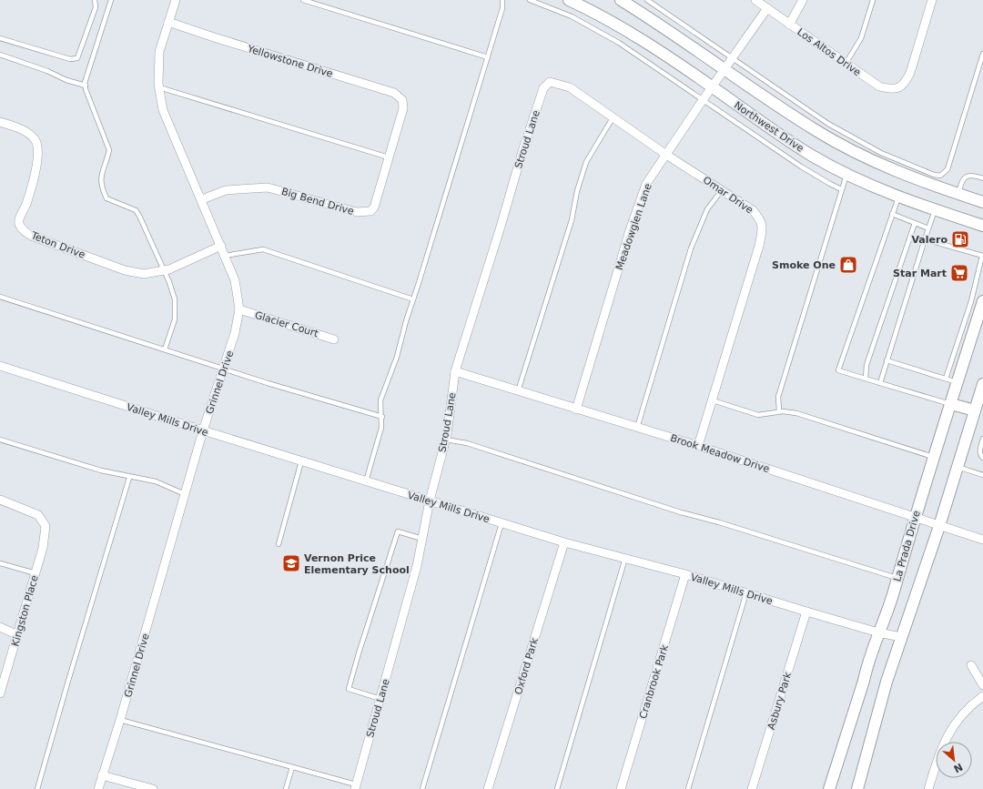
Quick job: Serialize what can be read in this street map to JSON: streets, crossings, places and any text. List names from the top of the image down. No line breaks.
{"streets":{"main road":["Northwest Drive","La Prada Drive"],"street":["Los Altos Drive","Yellowstone Drive","Stroud Lane","Omar Drive","Big Bend Drive","Meadowglen Lane","Teton Drive","Glacier Court","Grinnel Drive","Valley Mills Drive","Brook Meadow Drive","Kingston Place","Oxford Park","Cranbrook Park","Asbury Park"]},"crossings":[["Los Altos Drive","Meadowglen Lane"],["Yellowstone Drive","Big Bend Drive"],["Yellowstone Drive","Grinnel Drive"],["Northwest Drive","Meadowglen Lane"],["Stroud Lane","Omar Drive"],["Stroud Lane","Valley Mills Drive"],["Stroud Lane","Brook Meadow Drive"],["Omar Drive","Meadowglen Lane"],["Omar Drive","Brook Meadow Drive"],["Big Bend Drive","Grinnel Drive"],["Meadowglen Lane","Brook Meadow Drive"],["Teton Drive","Grinnel Drive"],["Glacier Court","Grinnel Drive"],["Grinnel Drive","Valley Mills Drive"],["Valley Mills Drive","La Prada Drive"],["Valley Mills Drive","Oxford Park"],["Valley Mills Drive","Cranbrook Park"],["Valley Mills Drive","Asbury Park"],["Brook Meadow Drive","La Prada Drive"]],"places":{"fuel station":["Valero"],"shop":["Smoke One"],"supermarket":["Star Mart"],"school or university":["Vernon Price Elementary School"]},"north":"bottom right"}
